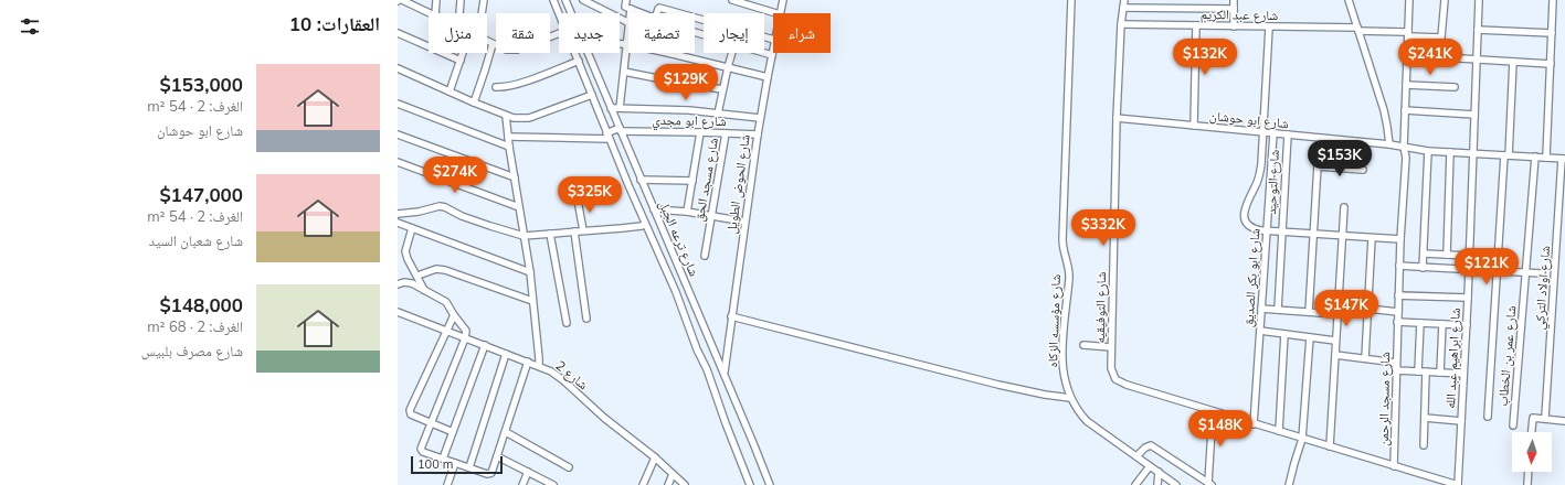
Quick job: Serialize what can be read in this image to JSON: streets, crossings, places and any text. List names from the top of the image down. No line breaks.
{"streets":{"street":["شارع عبد الكريم","شارع ابو حوشان","شارع ابو مجدي","شارع مسجد الحق","شارع التوحيد","شارع الحوض الطويل","شارع ترعه الجبل","شارع ابو بكر الصديق","شارع اولاد التركي","شارع التوفيقيه","شارع مؤسسه الزكاه","شارع عمر بن الخطاب","شارع ابراهيم عبد الله","شارع 2","شارع مسجد الرحمن"]},"crossings":[["شارع عبد الكريم","شارع التوفيقيه"],["شارع عبد الكريم","شارع مسجد الرحمن"],["شارع ابو حوشان","شارع التوحيد"],["شارع ابو حوشان","شارع ابو بكر الصديق"],["شارع ابو حوشان","شارع اولاد التركي"],["شارع ابو حوشان","شارع التوفيقيه"],["شارع ابو حوشان","شارع عمر بن الخطاب"],["شارع ابو حوشان","شارع ابراهيم عبد الله"],["شارع ابو حوشان","شارع مسجد الرحمن"],["شارع ابو مجدي","شارع مسجد الحق"],["شارع ابو مجدي","شارع الحوض الطويل"],["شارع ابو مجدي","شارع ترعه الجبل"],["شارع الحوض الطويل","شارع ترعه الجبل"],["شارع ابو بكر الصديق","شارع التوفيقيه"],["شارع التوفيقيه","شارع ابراهيم عبد الله"],["شارع التوفيقيه","شارع مسجد الرحمن"]],"scale_bar":"100 m","north":"bottom","page":{"heading":"العقارات: 10","chip":["شراء","إيجار","تصفية","جديد","شقة","منزل"],"price":["$132K","$241K","$129K","$153K","$274K","$325K","$332K","$121K","$147K","$148K"],"list":[{"name":"$153,000","note":"الغرف: 2 · 54 m² · شارع ابو حوشان"},{"name":"$147,000","note":"الغرف: 2 · 54 m² · شارع شعبان السيد"},{"name":"$148,000","note":"الغرف: 2 · 68 m² · شارع مصرف بلبيس"}],"scale":"100 m"}}
